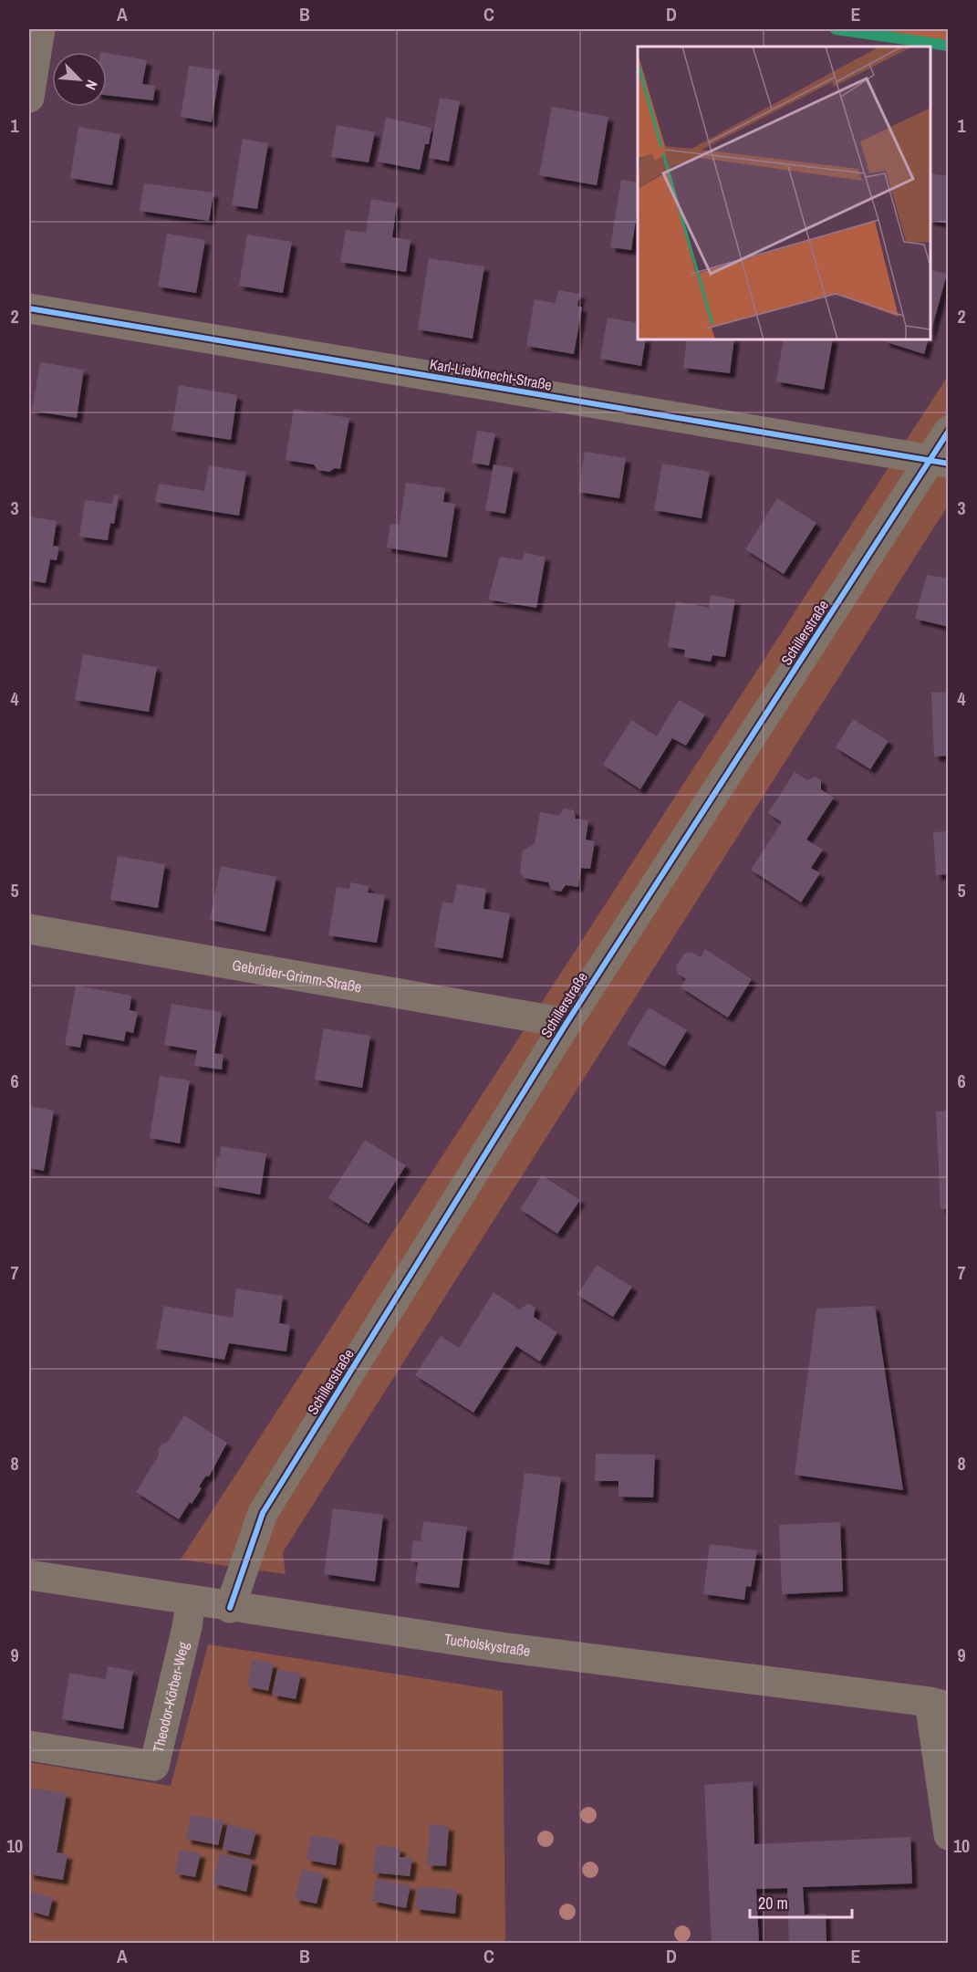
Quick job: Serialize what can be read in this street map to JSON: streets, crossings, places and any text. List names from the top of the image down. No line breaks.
{"streets":{"street":["Karl-Liebknecht-Straße","Schillerstraße","Gebrüder-Grimm-Straße","Tucholskystraße","Theodor-Körber-Weg"]},"crossings":[["Karl-Liebknecht-Straße","Schillerstraße"],["Schillerstraße","Gebrüder-Grimm-Straße"],["Schillerstraße","Tucholskystraße"],["Tucholskystraße","Theodor-Körber-Weg"]],"scale_bar":"20 m","north":"bottom right","grid":{"columns":["A","B","C","D","E"],"rows":["1","2","3","4","5","6","7","8","9","10"]}}
